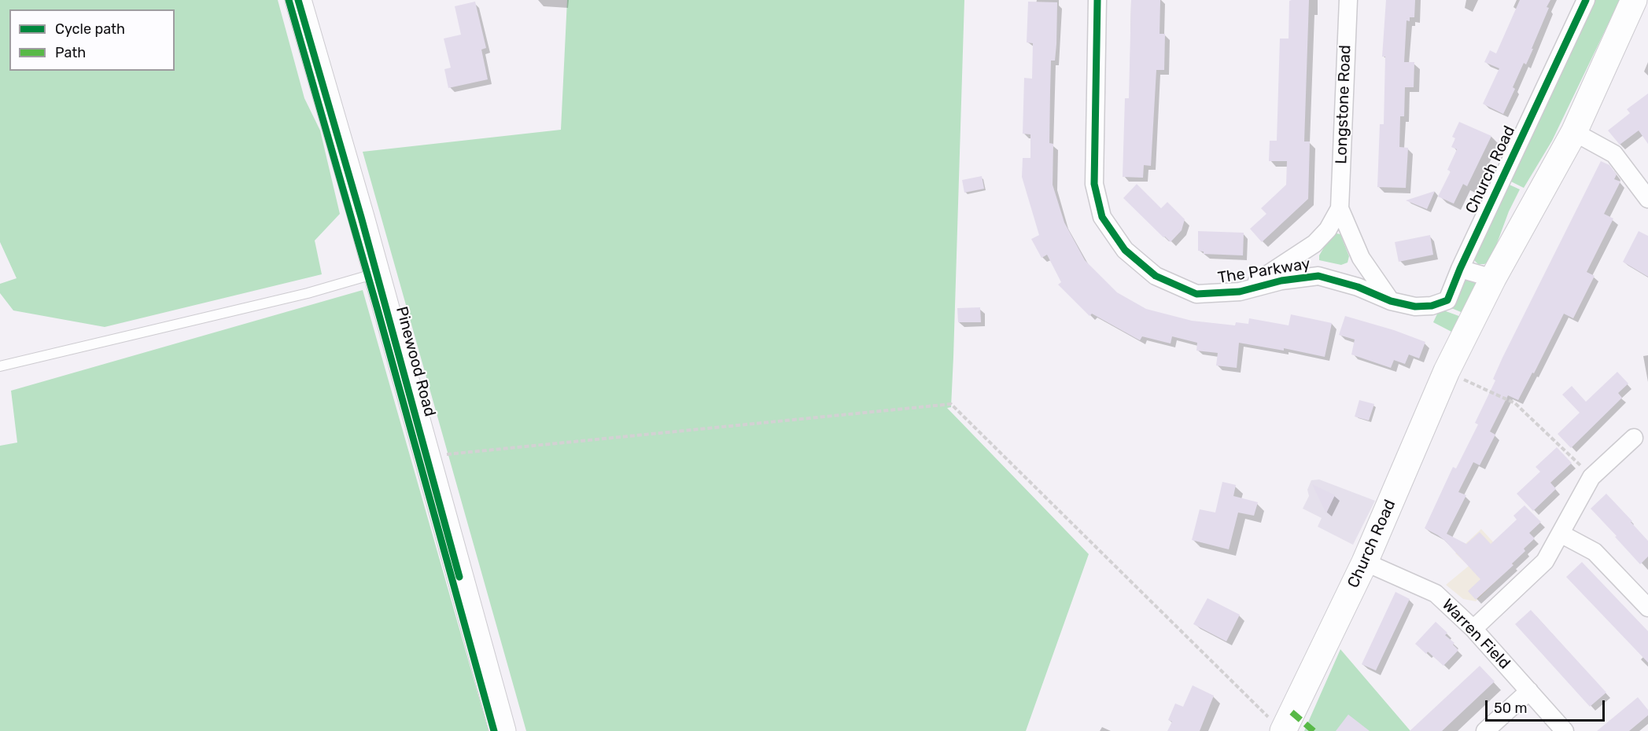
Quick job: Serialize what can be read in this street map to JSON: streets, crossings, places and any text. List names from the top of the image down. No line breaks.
{"streets":{"main road":["Church Road","Pinewood Road"],"street":["Longstone Road","The Parkway","Warren Field"]},"crossings":[["Church Road","The Parkway"],["Church Road","Warren Field"]],"legend":["Cycle path","Path"],"scale_bar":"50 m"}
